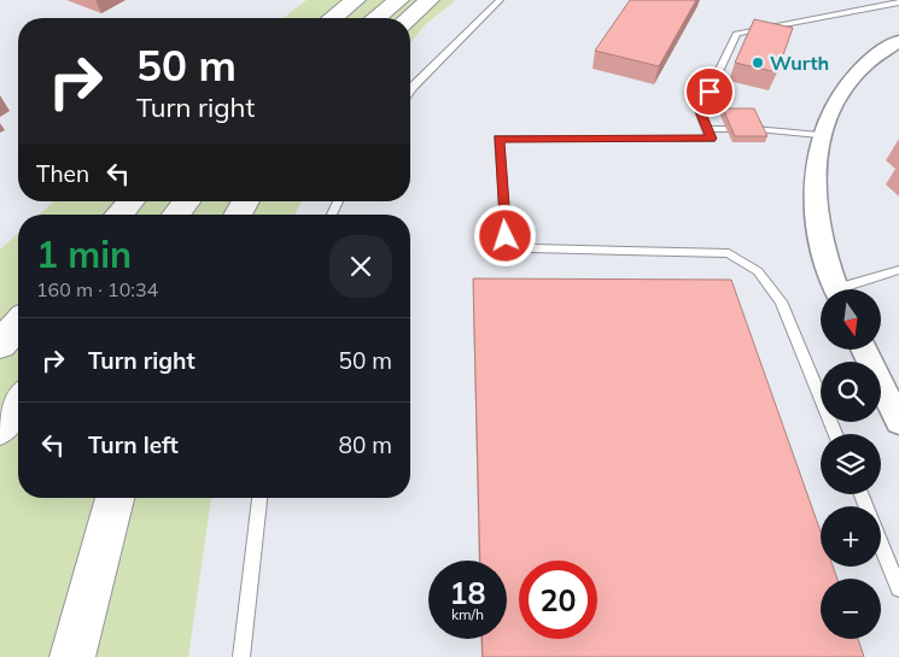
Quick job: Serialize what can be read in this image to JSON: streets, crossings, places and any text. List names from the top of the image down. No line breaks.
{"places":["Wurth"],"north":"bottom","page":{"turn":["50 m","Turn right"],"then":"Then","heading":["1 min","160 m · 10:34"],"map_buttons":["+","−"],"list":[{"name":"Turn right","value":"50 m"},{"name":"Turn left","value":"80 m"}],"speed":"18 km/h","limit":"20"}}
